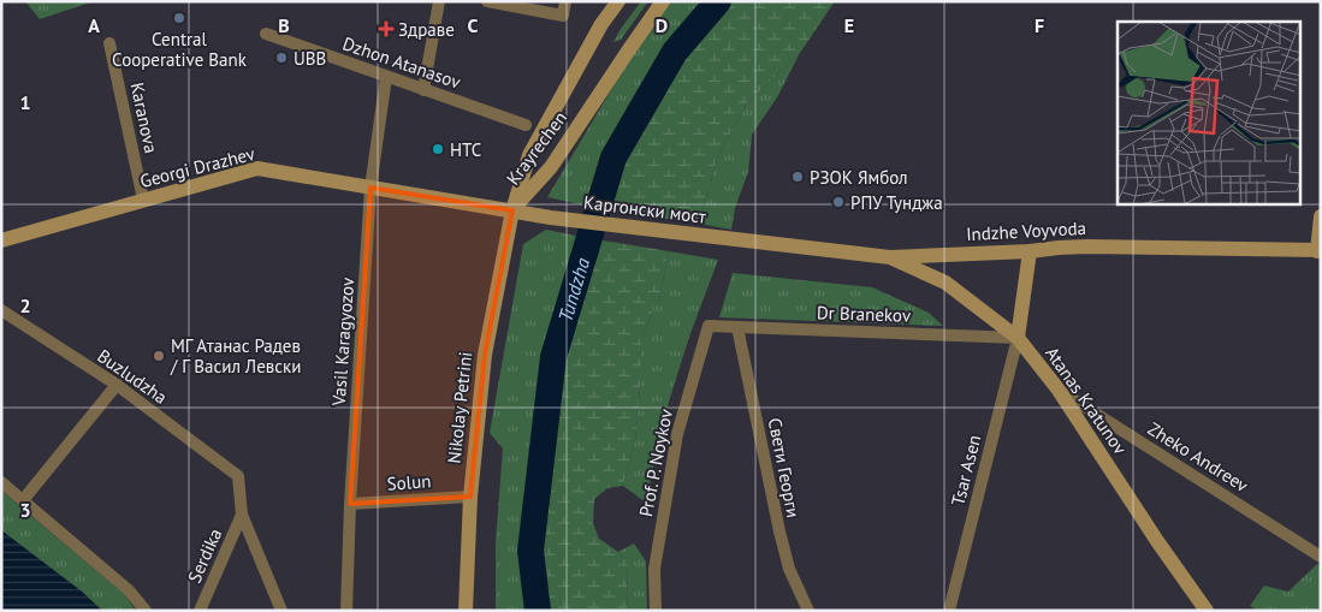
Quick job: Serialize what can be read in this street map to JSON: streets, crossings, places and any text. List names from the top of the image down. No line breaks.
{"streets":{"street":["Dzhon Atanasov","Karanova","Krayrechen","Georgi Drazhev","Каргонски мост","Indzhe Voyvoda","Dr Branekov","Vasil Karagyozov","Buzludzha","Atanas Kratunov","Nikolay Petrini","Zheko Andreev","Prof. P. Noykov","Свети Георги","Tsar Asen","Solun","Serdika"]},"crossings":[["Dzhon Atanasov","Vasil Karagyozov"],["Karanova","Georgi Drazhev"],["Krayrechen","Georgi Drazhev"],["Krayrechen","Каргонски мост"],["Krayrechen","Nikolay Petrini"],["Georgi Drazhev","Каргонски мост"],["Georgi Drazhev","Vasil Karagyozov"],["Georgi Drazhev","Nikolay Petrini"],["Каргонски мост","Indzhe Voyvoda"],["Каргонски мост","Nikolay Petrini"],["Indzhe Voyvoda","Atanas Kratunov"],["Dr Branekov","Atanas Kratunov"],["Dr Branekov","Prof. P. Noykov"],["Dr Branekov","Свети Георги"],["Dr Branekov","Tsar Asen"],["Vasil Karagyozov","Solun"],["Buzludzha","Serdika"],["Atanas Kratunov","Zheko Andreev"],["Atanas Kratunov","Tsar Asen"],["Nikolay Petrini","Solun"]],"water":["Tundzha"],"places":{"other":["Central Cooperative Bank","UBB","НТС","РЗОК Ямбол","РПУ Тунджа","МГ Атанас Радев / Г Васил Левски"],"health":["Здраве"]},"grid":{"columns":["A","B","C","D","E","F"],"rows":["1","2","3"]}}
